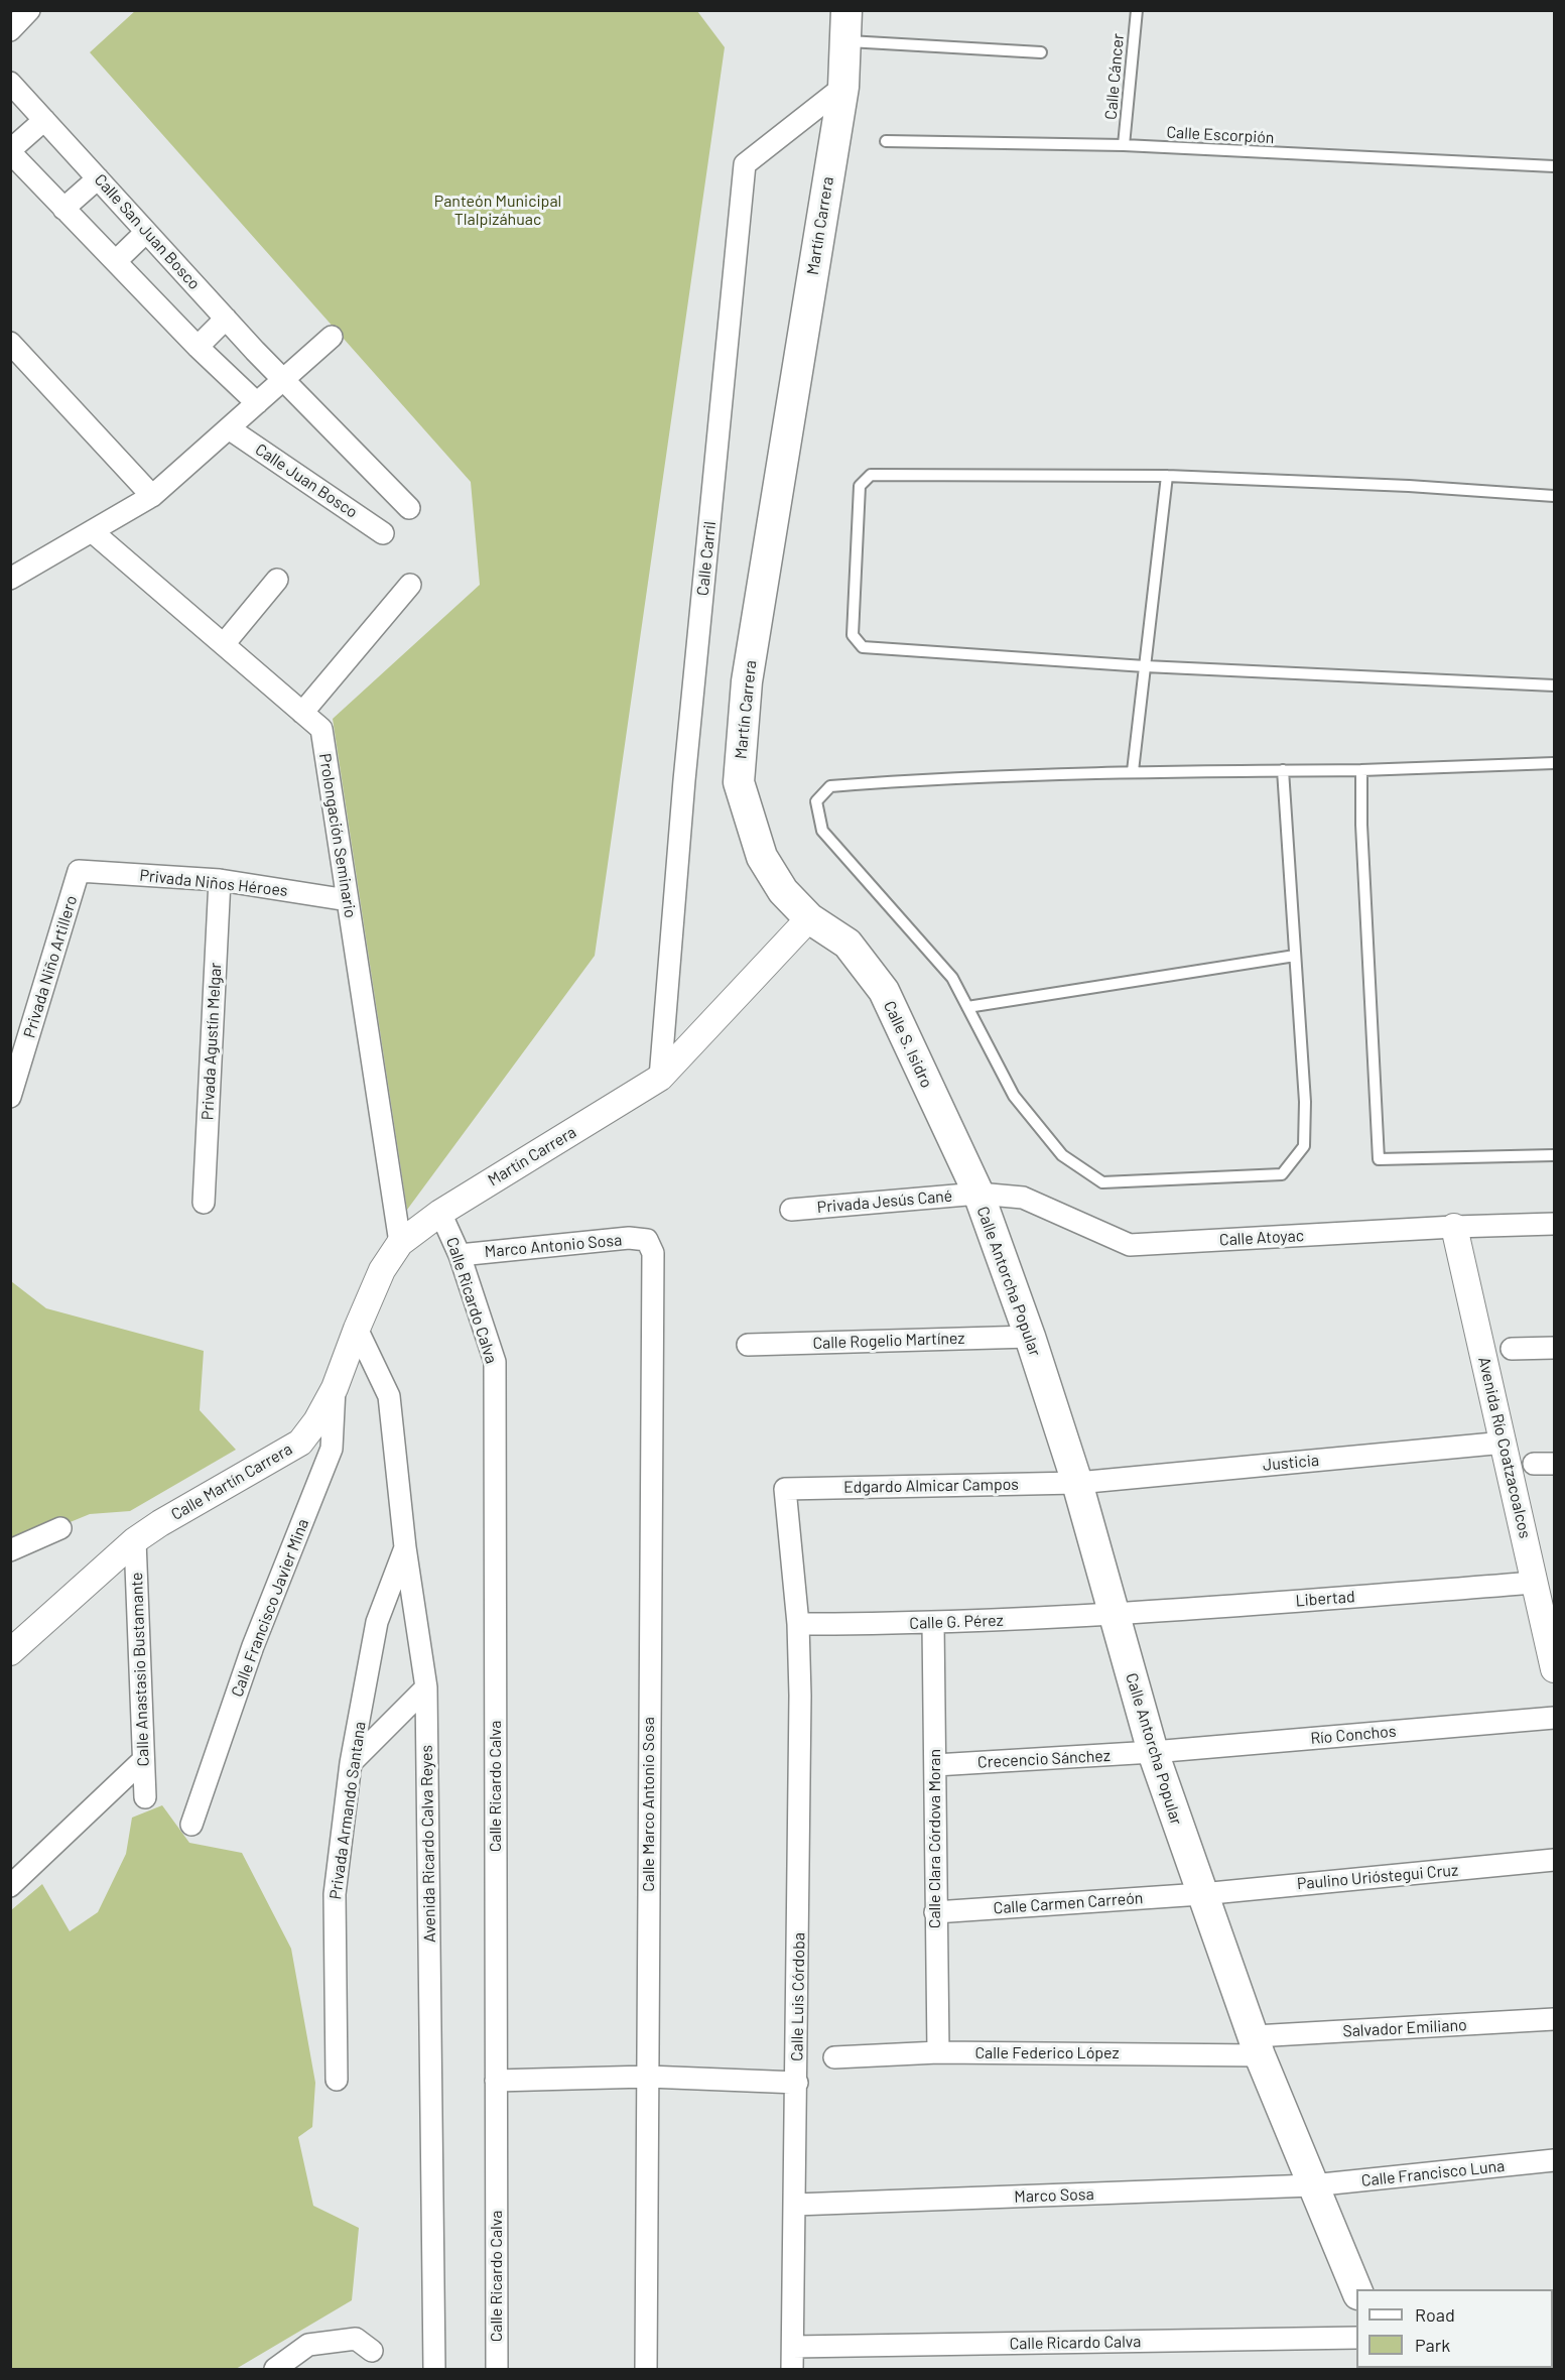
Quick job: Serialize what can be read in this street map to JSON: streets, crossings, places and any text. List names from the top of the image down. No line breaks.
{"streets":{"main road":["Martín Carrera","Calle S. Isidro","Calle Antorcha Popular"],"street":["Calle San Juan Bosco","Calle Juan Bosco","Calle Carril","Prolongación Seminario","Privada Niños Héroes","Privada Niño Artillero","Privada Agustín Melgar","Privada Jesús Cané","Calle Atoyac","Marco Antonio Sosa","Calle Ricardo Calva","Calle Rogelio Martínez","Avenida Río Coatzacoalcos","Justicia","Calle Martín Carrera","Edgardo Almicar Campos","Libertad","Calle Francisco Javier Mina","Calle G. Pérez","Calle Anastasio Bustamante","Río Conchos","Crecencio Sánchez","Calle Marco Antonio Sosa","Privada Armando Santana","Calle Clara Córdova Moran","Avenida Ricardo Calva Reyes","Paulino Urióstegui Cruz","Calle Carmen Carreón","Calle Luis Córdoba","Salvador Emiliano","Calle Federico López","Calle Francisco Luna","Marco Sosa"],"lane":["Calle Cáncer","Calle Escorpión"]},"crossings":[["Calle Cáncer","Calle Escorpión"],["Martín Carrera","Calle Carril"],["Martín Carrera","Calle S. Isidro"],["Martín Carrera","Calle Ricardo Calva"],["Martín Carrera","Calle Martín Carrera"],["Prolongación Seminario","Privada Niños Héroes"],["Prolongación Seminario","Calle Martín Carrera"],["Privada Niños Héroes","Privada Niño Artillero"],["Privada Niños Héroes","Privada Agustín Melgar"],["Calle S. Isidro","Privada Jesús Cané"],["Calle S. Isidro","Calle Atoyac"],["Calle S. Isidro","Calle Antorcha Popular"],["Privada Jesús Cané","Calle Atoyac"],["Privada Jesús Cané","Calle Antorcha Popular"],["Calle Atoyac","Calle Antorcha Popular"],["Calle Atoyac","Avenida Río Coatzacoalcos"],["Marco Antonio Sosa","Calle Ricardo Calva"],["Marco Antonio Sosa","Calle Marco Antonio Sosa"],["Calle Antorcha Popular","Calle Rogelio Martínez"],["Calle Antorcha Popular","Justicia"],["Calle Antorcha Popular","Edgardo Almicar Campos"],["Calle Antorcha Popular","Libertad"],["Calle Antorcha Popular","Calle G. Pérez"],["Calle Antorcha Popular","Río Conchos"],["Calle Antorcha Popular","Crecencio Sánchez"],["Calle Antorcha Popular","Paulino Urióstegui Cruz"],["Calle Antorcha Popular","Calle Carmen Carreón"],["Calle Antorcha Popular","Salvador Emiliano"],["Calle Antorcha Popular","Calle Federico López"],["Calle Antorcha Popular","Calle Francisco Luna"],["Calle Antorcha Popular","Marco Sosa"],["Calle Ricardo Calva","Calle Martín Carrera"],["Calle Ricardo Calva","Calle Luis Córdoba"],["Avenida Río Coatzacoalcos","Justicia"],["Avenida Río Coatzacoalcos","Libertad"],["Justicia","Edgardo Almicar Campos"],["Calle Martín Carrera","Calle Francisco Javier Mina"],["Calle Martín Carrera","Calle Anastasio Bustamante"],["Calle Martín Carrera","Avenida Ricardo Calva Reyes"],["Edgardo Almicar Campos","Calle Luis Córdoba"],["Libertad","Calle G. Pérez"],["Calle G. Pérez","Calle Clara Córdova Moran"],["Calle G. Pérez","Calle Luis Córdoba"],["Río Conchos","Crecencio Sánchez"],["Crecencio Sánchez","Calle Clara Córdova Moran"],["Privada Armando Santana","Avenida Ricardo Calva Reyes"],["Calle Clara Córdova Moran","Calle Carmen Carreón"],["Calle Clara Córdova Moran","Calle Federico López"],["Paulino Urióstegui Cruz","Calle Carmen Carreón"],["Calle Luis Córdoba","Marco Sosa"],["Salvador Emiliano","Calle Federico López"],["Calle Francisco Luna","Marco Sosa"]],"parks":["Panteón Municipal Tlalpizáhuac"],"legend":["Road","Park"]}
